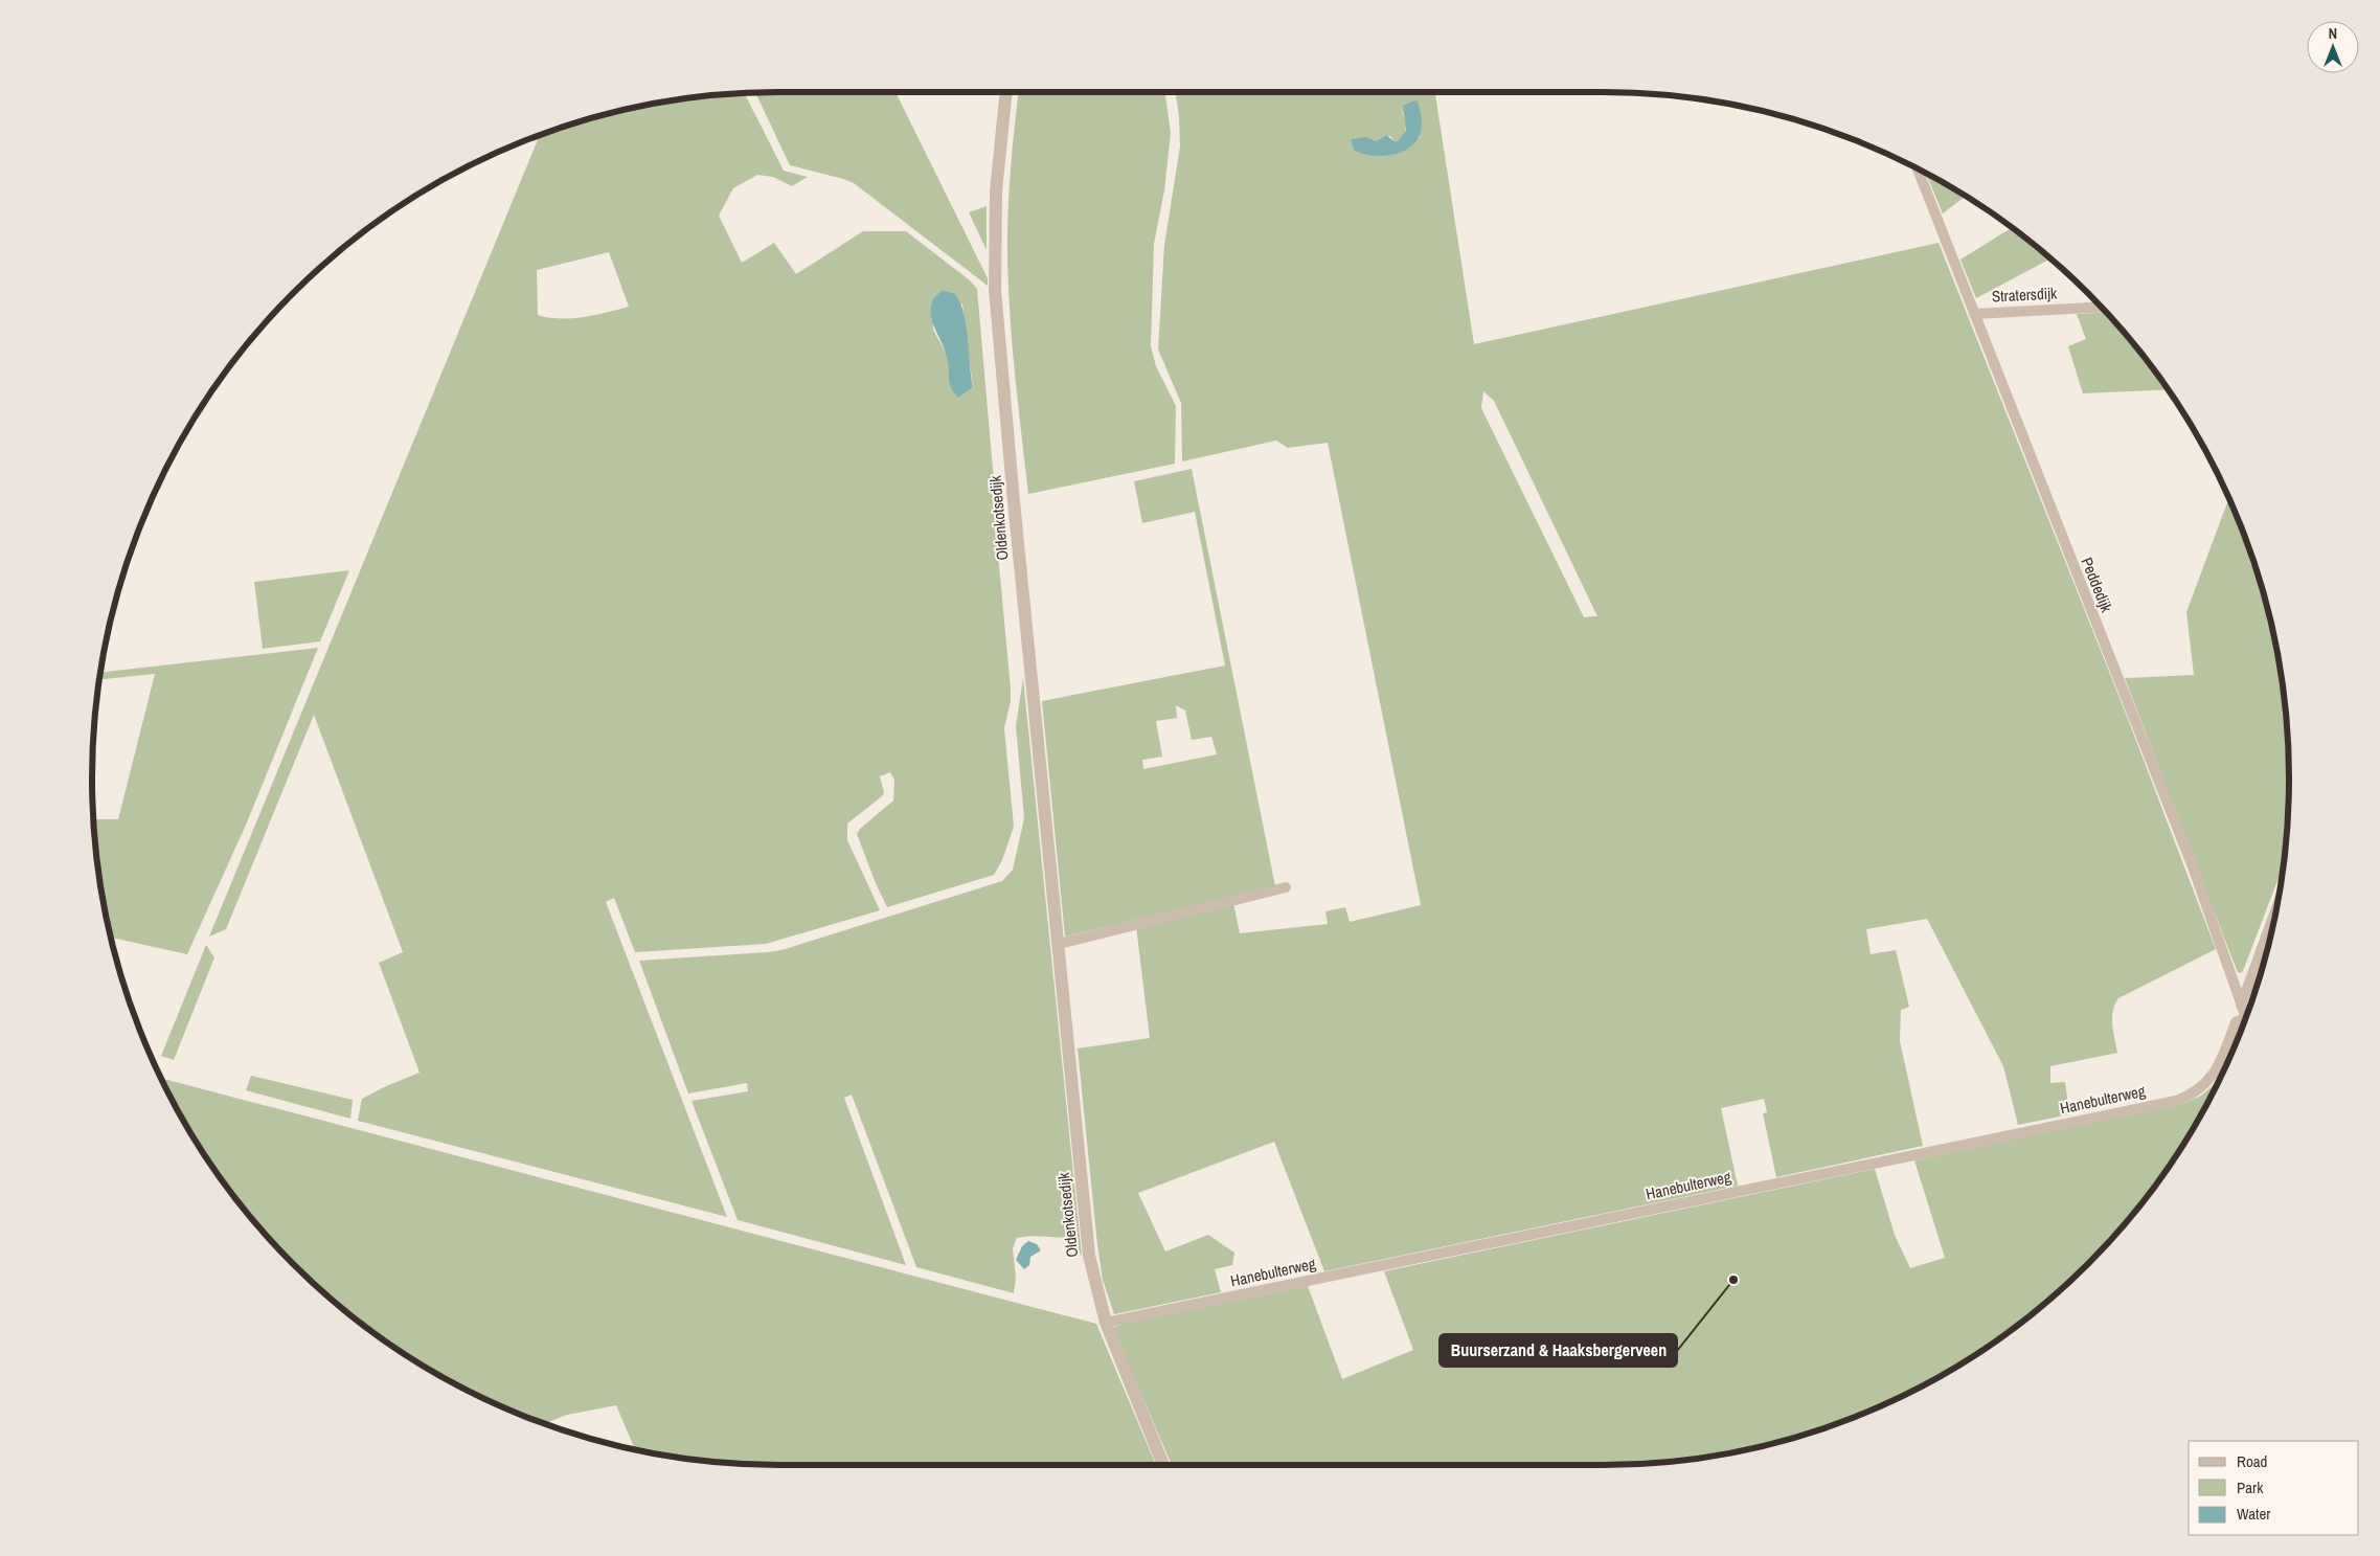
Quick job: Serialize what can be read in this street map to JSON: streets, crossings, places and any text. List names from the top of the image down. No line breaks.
{"streets":{"street":["Stratersdijk","Oldenkotsedijk","Peddedijk","Hanebulterweg"]},"crossings":[["Stratersdijk","Peddedijk"],["Oldenkotsedijk","Hanebulterweg"],["Peddedijk","Hanebulterweg"]],"places":["Buurserzand & Haaksbergerveen"],"legend":["Road","Park","Water"],"north":"top"}
